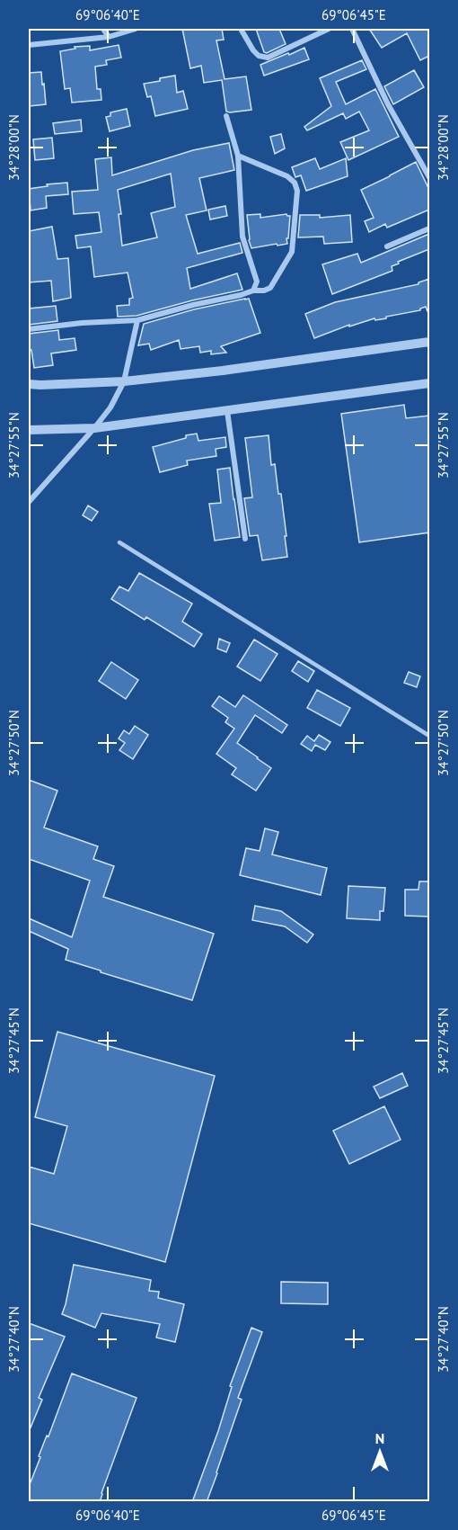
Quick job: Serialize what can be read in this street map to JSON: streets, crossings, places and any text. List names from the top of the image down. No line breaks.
{"north":"top","coordinates":["69°06'40\"E","69°06'45\"E","34°28'00\"N","34°27'55\"N","34°27'50\"N","34°27'45\"N","34°27'40\"N"]}
